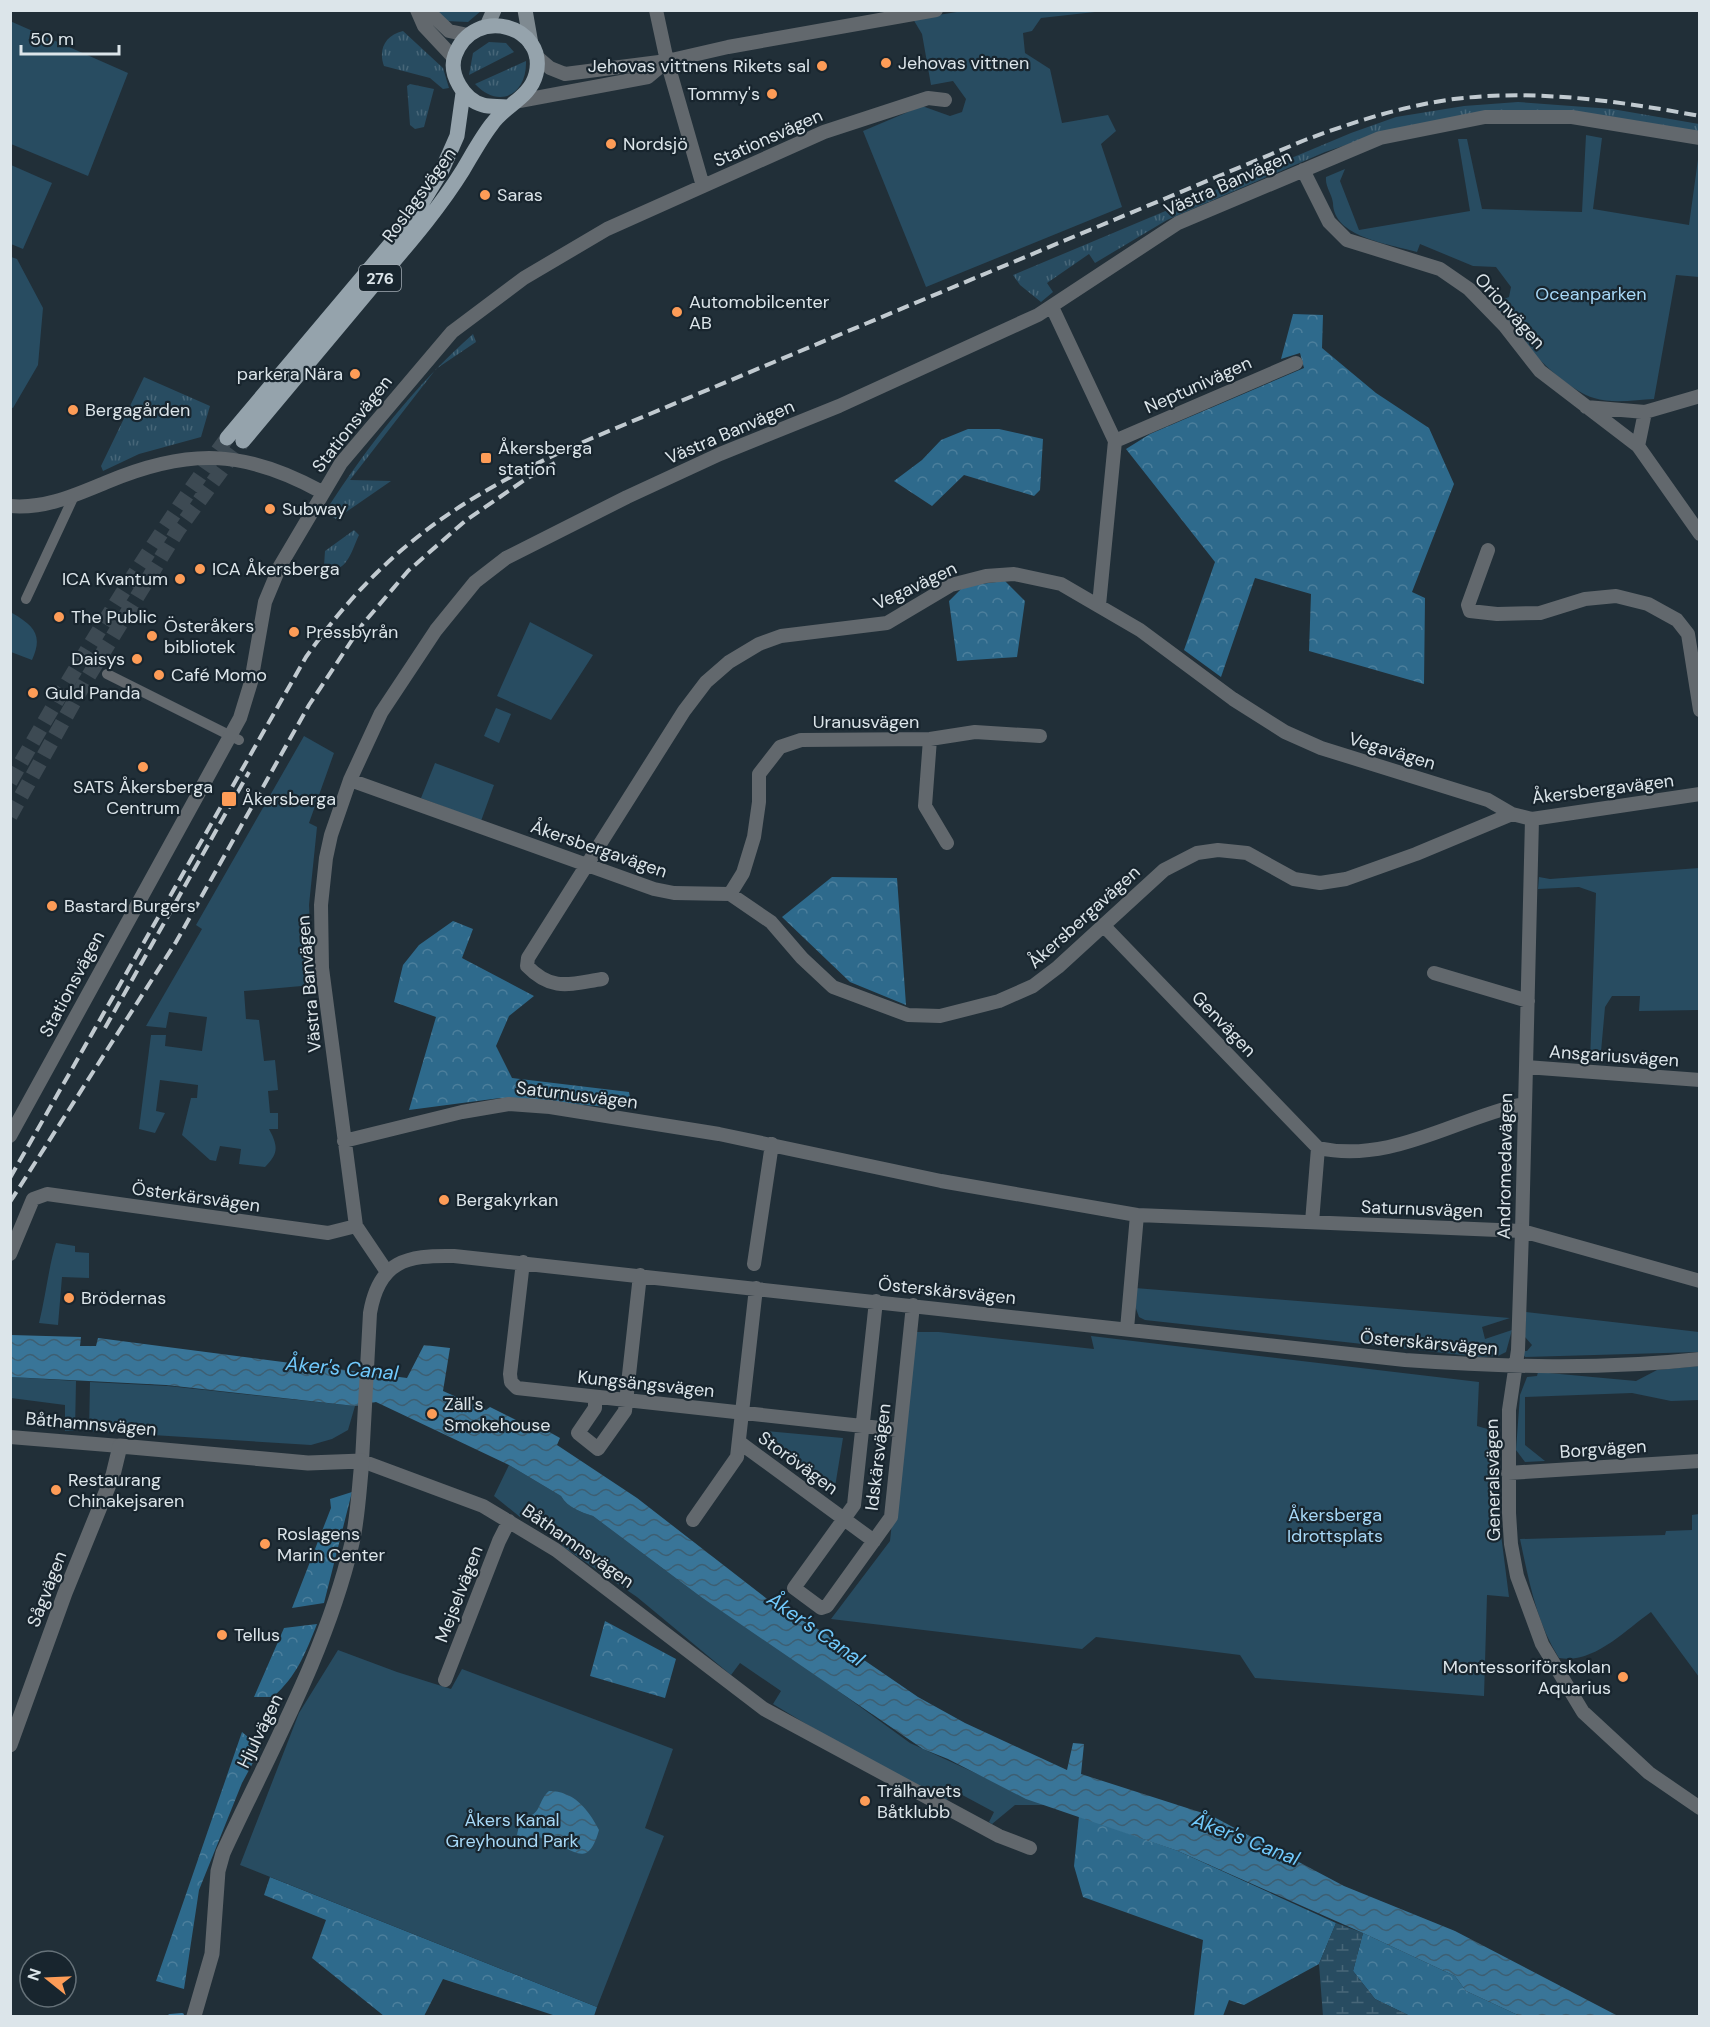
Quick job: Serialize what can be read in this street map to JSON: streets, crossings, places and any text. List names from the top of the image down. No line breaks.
{"streets":{"main road":["Roslagsvägen","276"],"street":["Stationsvägen","Västra Banvägen","Orionvägen","Neptunivägen","Vegavägen","Uranusvägen","Åkersbergavägen","Genvägen","Ansgariusvägen","Saturnusvägen","Andromedavägen","Österkärsvägen","Österskärsvägen","Kungsängsvägen","Båthamnsvägen","Borgvägen","Idskärsvägen","Storövägen","Generalsvägen","Sågvägen","Mejselvägen","Hjulvägen"]},"crossings":[["Västra Banvägen","Orionvägen"],["Västra Banvägen","Åkersbergavägen"],["Västra Banvägen","Saturnusvägen"],["Västra Banvägen","Österkärsvägen"],["Västra Banvägen","Österskärsvägen"],["Vegavägen","Åkersbergavägen"],["Uranusvägen","Åkersbergavägen"],["Åkersbergavägen","Genvägen"],["Åkersbergavägen","Andromedavägen"],["Ansgariusvägen","Andromedavägen"],["Saturnusvägen","Andromedavägen"],["Andromedavägen","Österskärsvägen"],["Andromedavägen","Generalsvägen"],["Österskärsvägen","Kungsängsvägen"],["Österskärsvägen","Idskärsvägen"],["Österskärsvägen","Storövägen"],["Österskärsvägen","Generalsvägen"],["Kungsängsvägen","Idskärsvägen"],["Kungsängsvägen","Storövägen"],["Båthamnsvägen","Sågvägen"],["Båthamnsvägen","Mejselvägen"],["Båthamnsvägen","Hjulvägen"],["Borgvägen","Generalsvägen"],["Idskärsvägen","Storövägen"]],"water":["Åker's Canal"],"parks":["Oceanparken","Åkersberga Idrottsplats","Åkers Kanal Greyhound Park"],"places":{"other":["Jehovas vittnen","Jehovas vittnens Rikets sal","Tommy's","Nordsjö","Saras","Automobilcenter AB","parkera Nära","Bergagården","Subway","ICA Åkersberga","ICA Kvantum","The Public","Pressbyrån","Österåkers bibliotek","Daisys","Café Momo","Guld Panda","SATS Åkersberga Centrum","Bastard Burgers","Bergakyrkan","Brödernas","Zäll's Smokehouse","Restaurang Chinakejsaren","Roslagens Marin Center","Tellus","Montessoriförskolan Aquarius","Trälhavets Båtklubb"],"transit":["Åkersberga station","Åkersberga"]},"scale_bar":"50 m","north":"left"}
